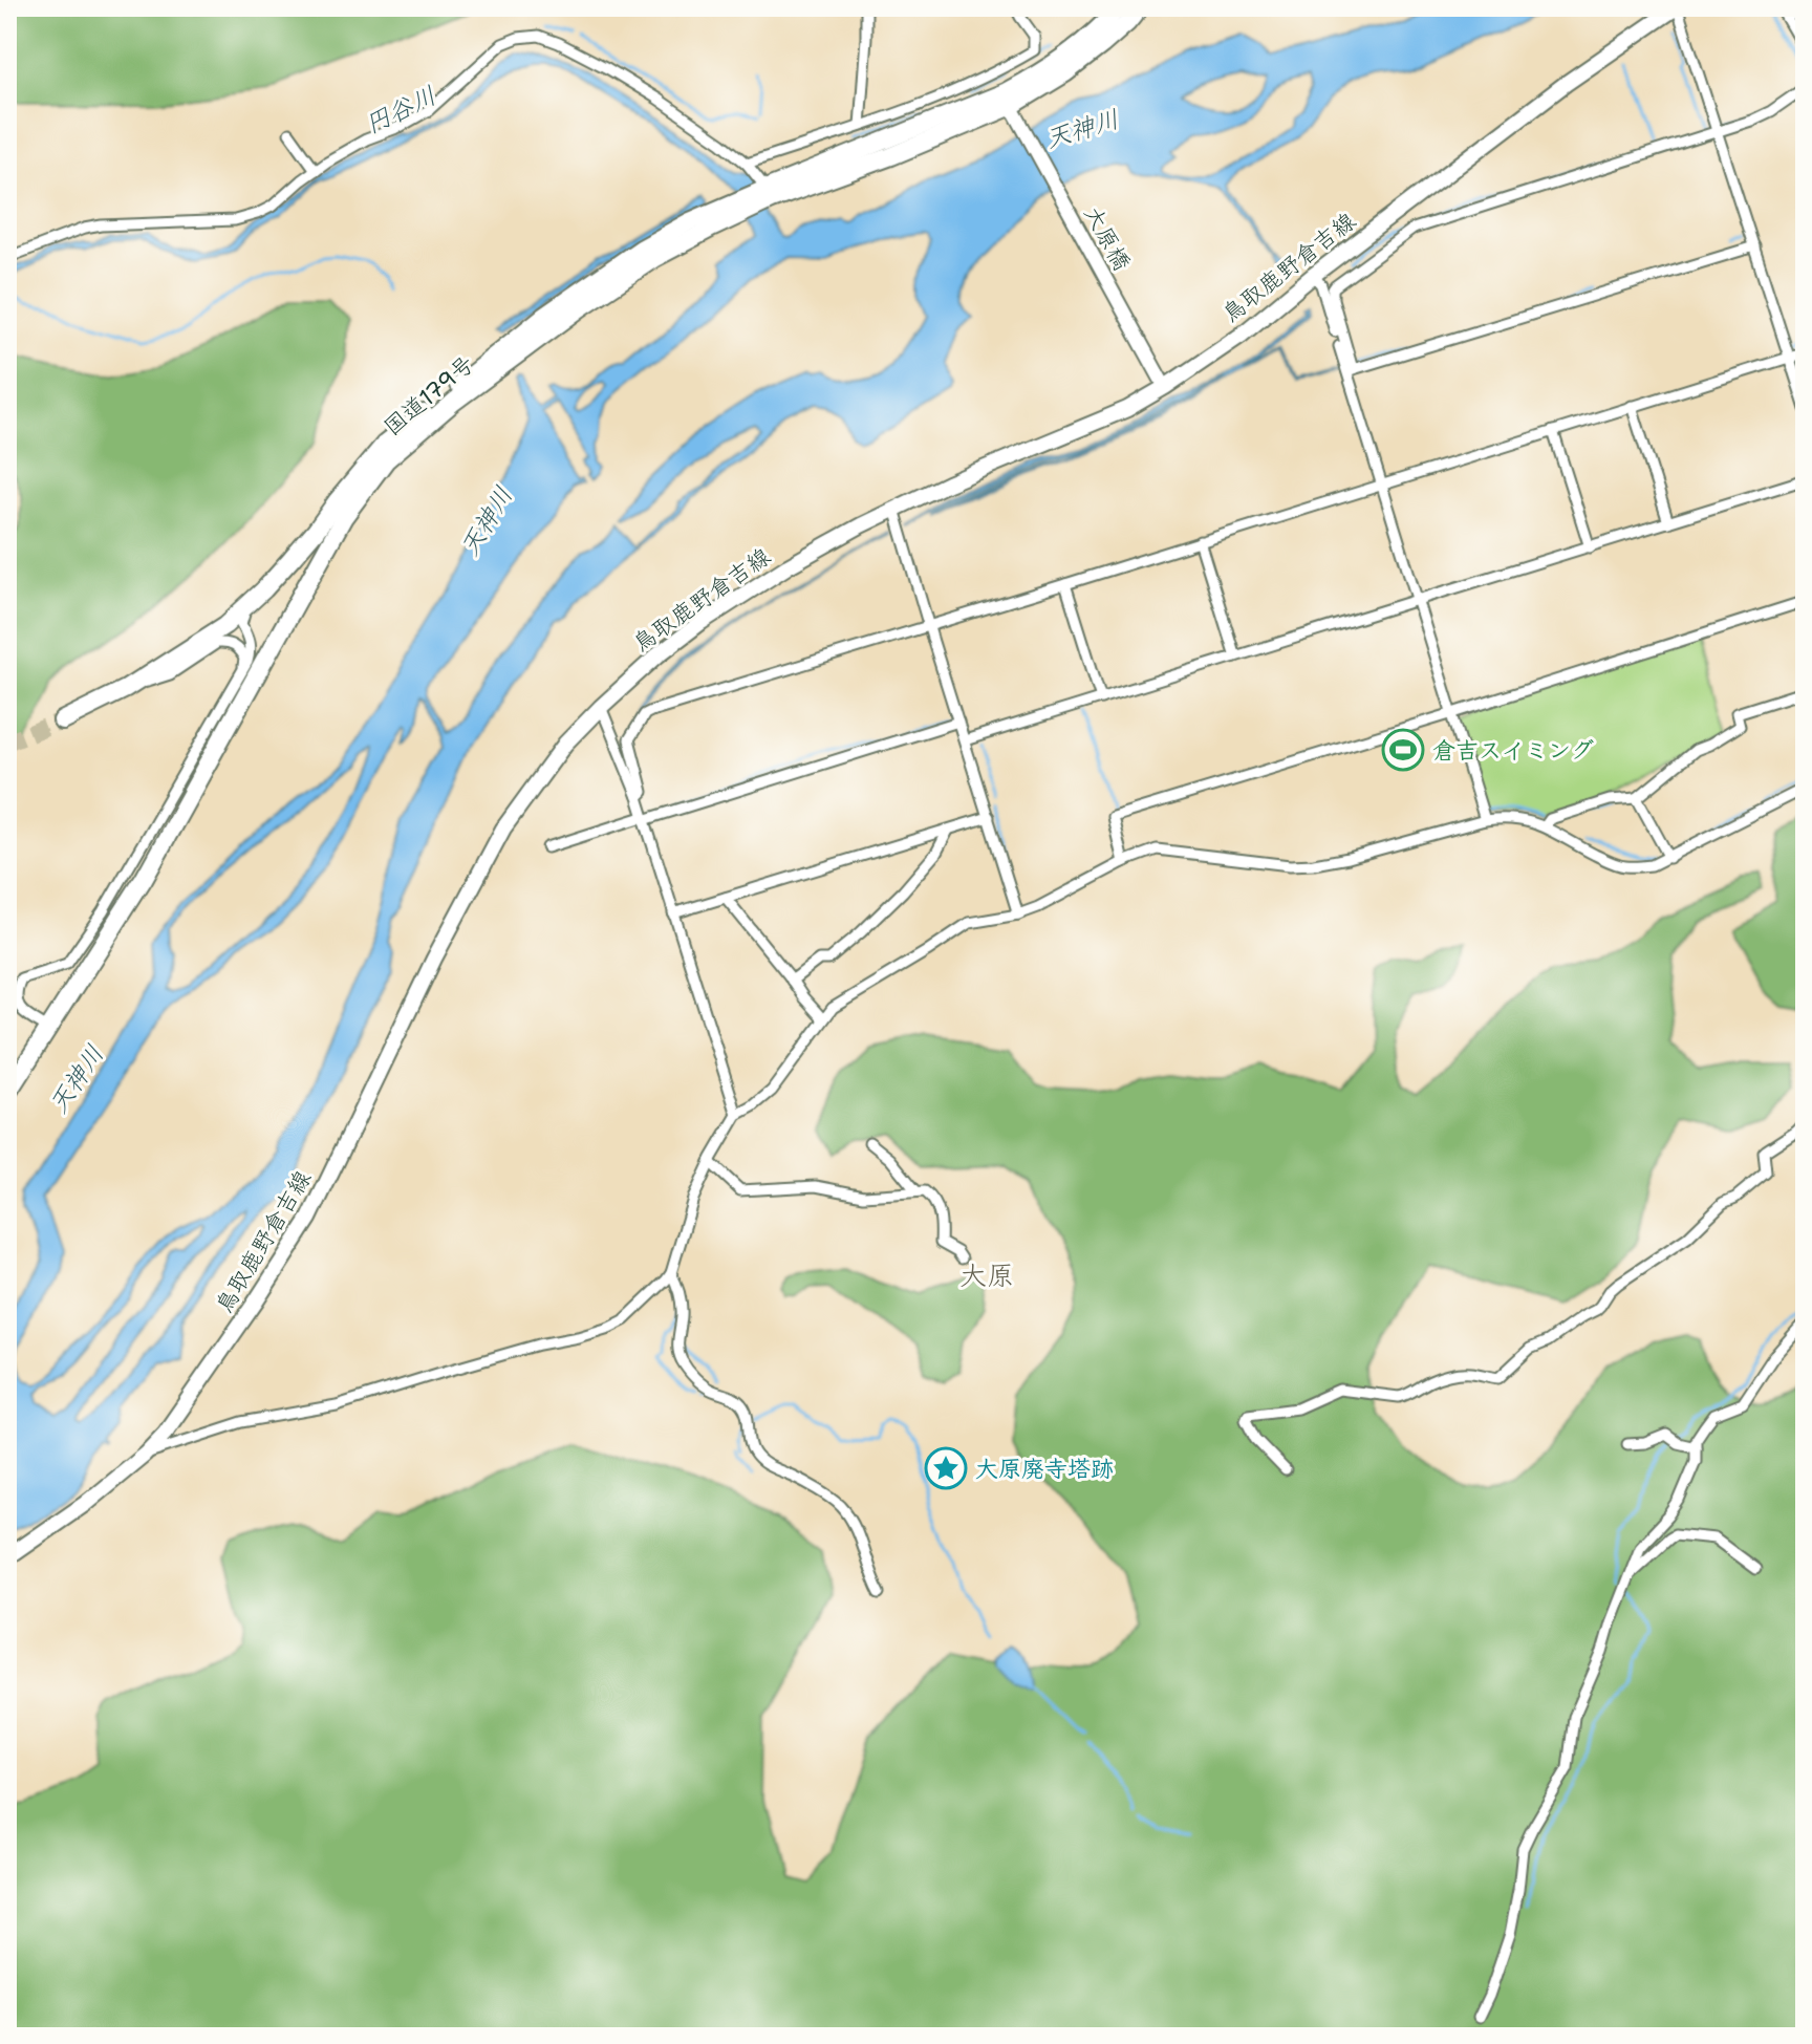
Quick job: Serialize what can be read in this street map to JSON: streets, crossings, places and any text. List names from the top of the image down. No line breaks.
{"streets":{"highway":["国道179号"],"main road":["鳥取鹿野倉吉線"],"street":["大原橋"]},"crossings":[["大原橋","鳥取鹿野倉吉線"],["大原橋","国道179号"]],"districts":["大原"],"water":["円谷川","天神川"],"places":{"sports":["倉吉スイミング"],"place":["大原廃寺塔跡"]}}
